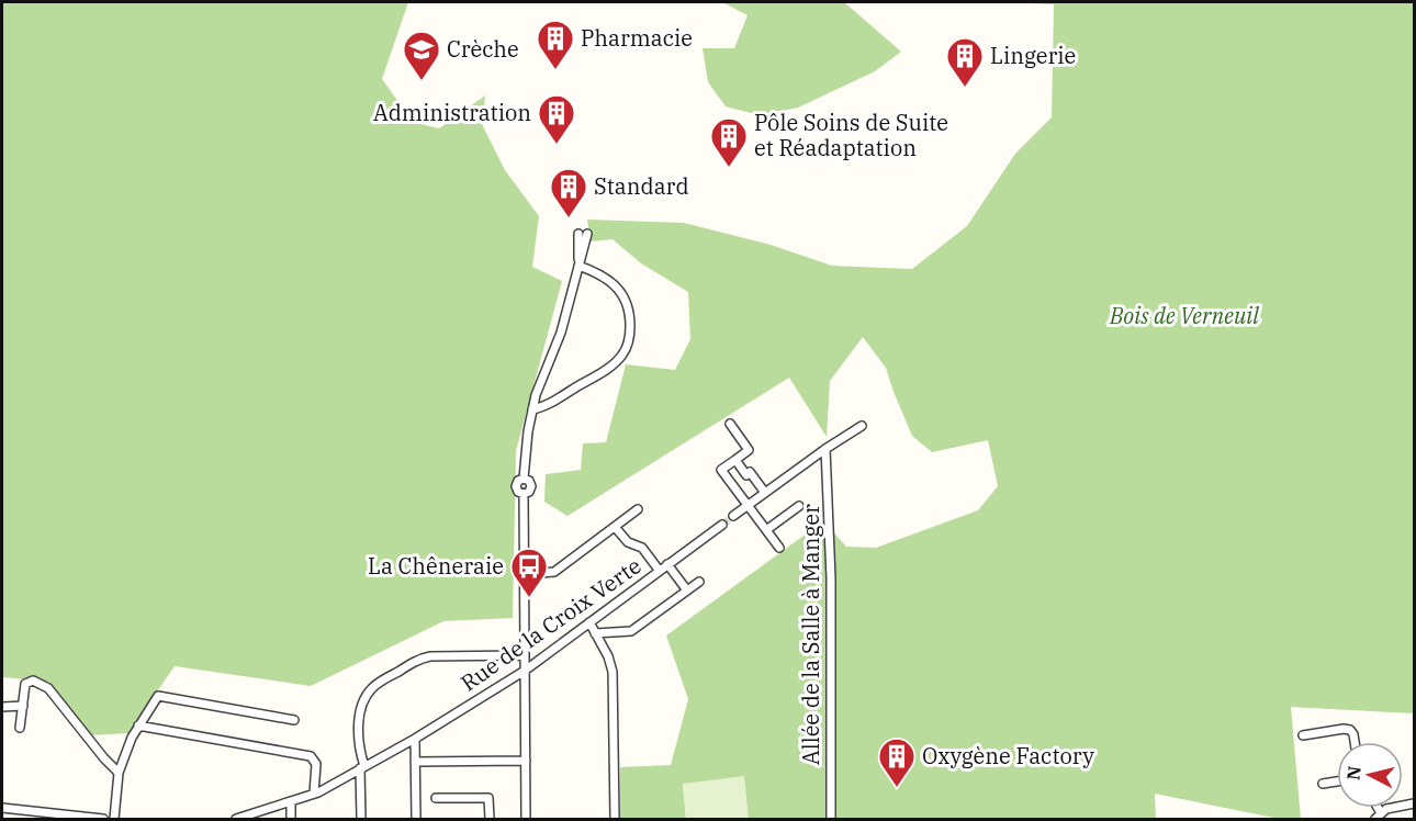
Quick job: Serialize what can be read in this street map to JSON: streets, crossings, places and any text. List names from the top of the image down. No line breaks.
{"streets":{"street":["Rue de la Croix Verte","Allée de la Salle à Manger"]},"parks":["Bois de Verneuil"],"places":{"building":["Pharmacie","Lingerie","Administration","Pôle Soins de Suite et Réadaptation","Standard","Oxygène Factory"],"school or university":["Crèche"],"bus stop":["La Chêneraie"]},"north":"left"}
